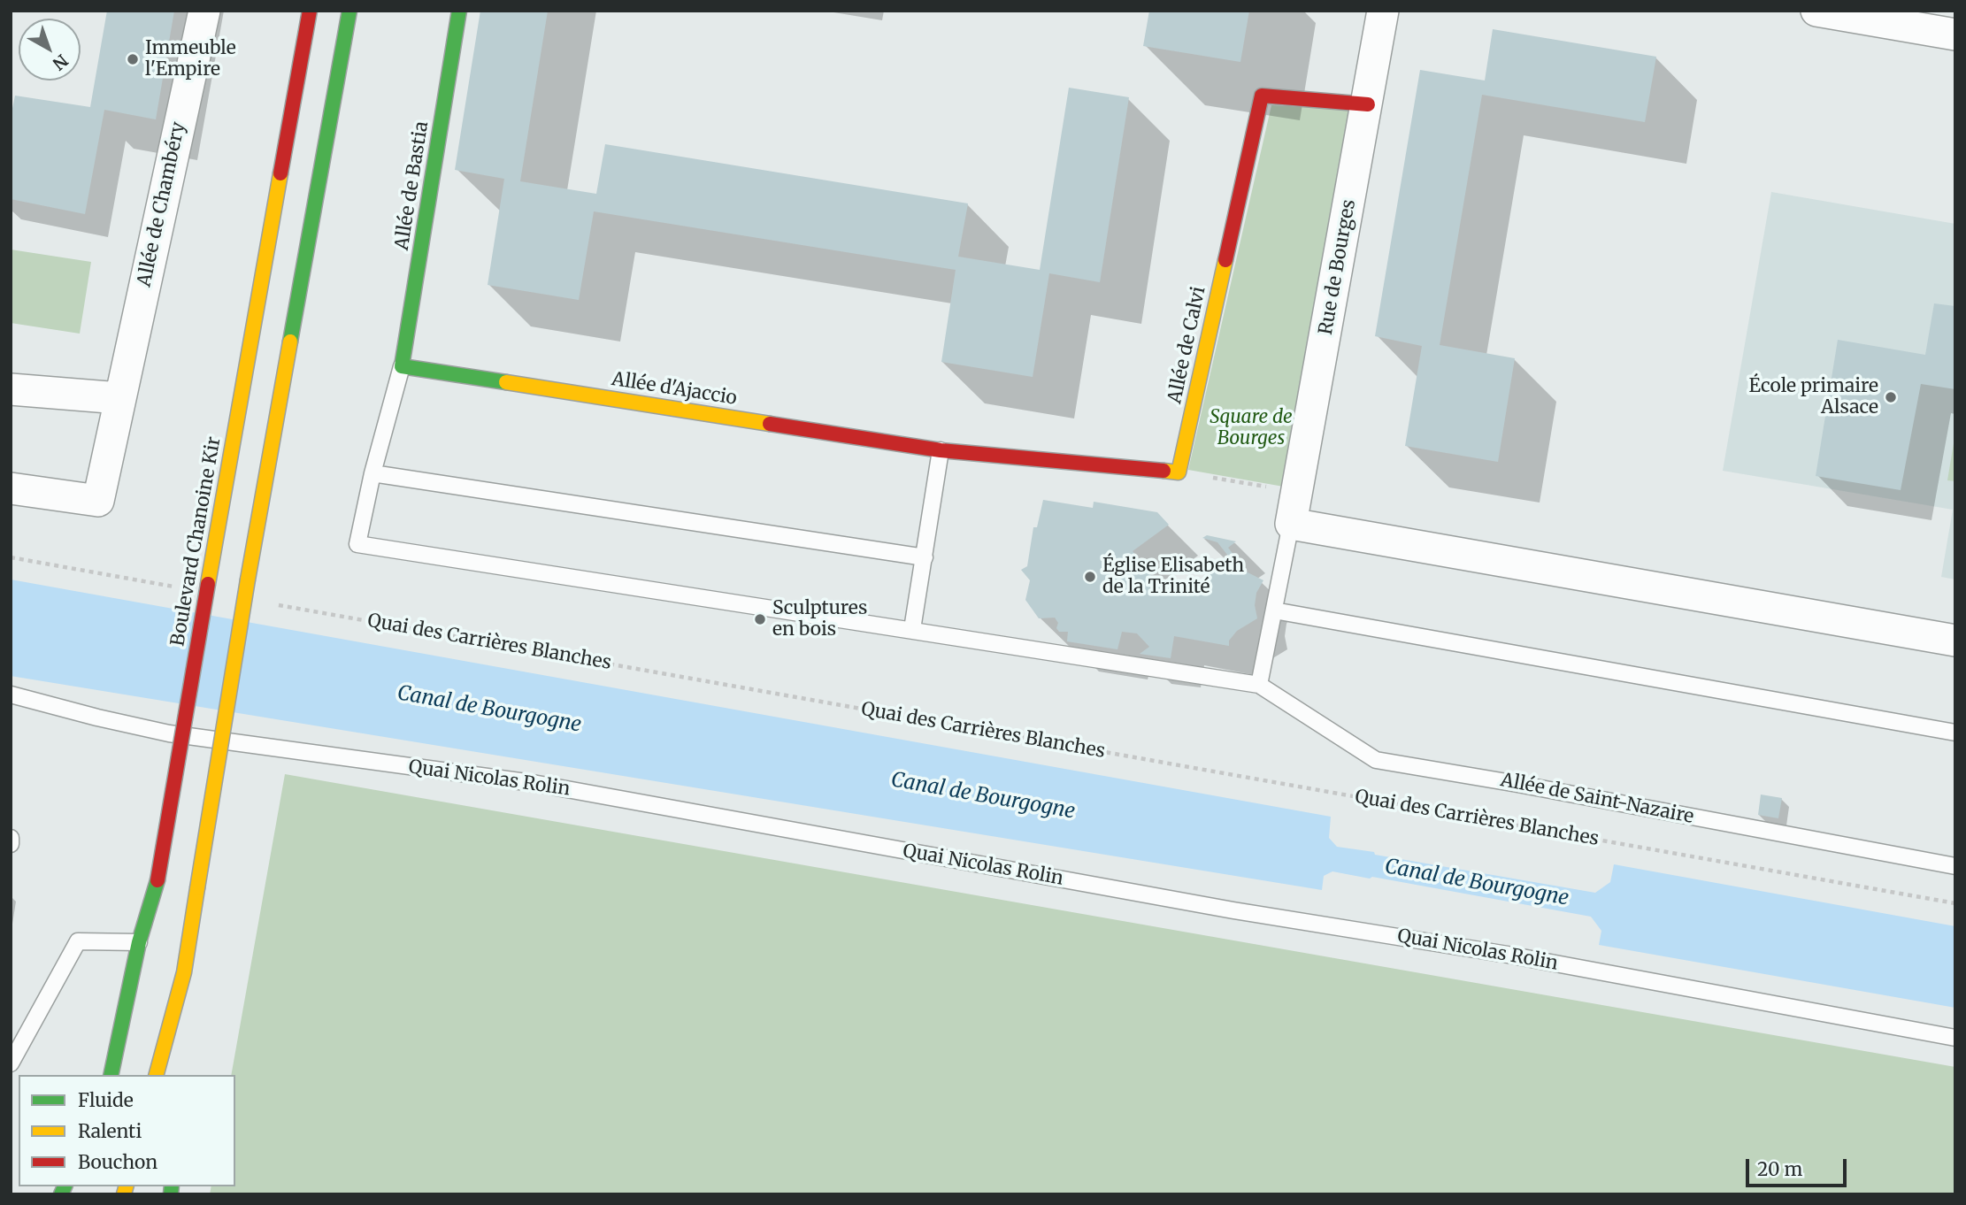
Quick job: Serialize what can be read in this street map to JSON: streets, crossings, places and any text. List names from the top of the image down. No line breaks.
{"streets":{"main road":["Allée de Bastia","Allée de Calvi","Allée d'Ajaccio","Boulevard Chanoine Kir"],"street":["Allée de Chambéry","Rue de Bourges"],"lane":["Quai Nicolas Rolin","Allée de Saint-Nazaire"],"path":["Quai des Carrières Blanches"]},"crossings":[["Allée de Bastia","Allée d'Ajaccio"],["Rue de Bourges","Allée de Calvi"]],"water":["Canal de Bourgogne"],"parks":["Square de Bourges"],"places":["Immeuble l'Empire","École primaire Alsace","Église Elisabeth de la Trinité","Sculptures en bois"],"legend":["Fluide","Ralenti","Bouchon"],"scale_bar":"20 m","north":"bottom right"}
